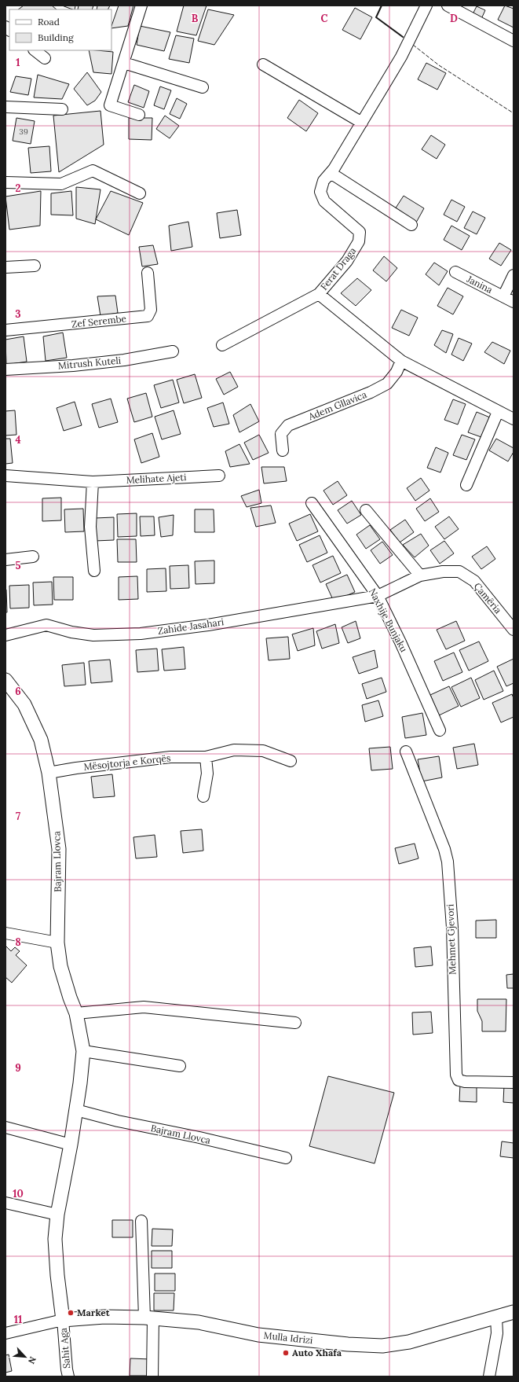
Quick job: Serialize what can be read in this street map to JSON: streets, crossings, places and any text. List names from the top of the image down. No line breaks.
{"streets":{"street":["Ferat Draga","Janina","Zef Serembe","Mitrush Kuteli","Adem Gllavica","Melihate Ajeti","Çamëria","Naxhije Bunjaku","Zahide Jasahari","Mësojtorja e Korqës","Bajram Llovca","Mehmet Gjevori","Mulla Idrizi","Sahit Aga"]},"crossings":[["Çamëria","Naxhije Bunjaku"],["Çamëria","Zahide Jasahari"],["Naxhije Bunjaku","Zahide Jasahari"],["Mësojtorja e Korqës","Bajram Llovca"],["Bajram Llovca","Mulla Idrizi"],["Bajram Llovca","Sahit Aga"],["Mulla Idrizi","Sahit Aga"]],"places":["Market","Auto Xhafa"],"house_numbers":["39"],"legend":["Road","Building"],"north":"bottom right","grid":{"columns":["B","C","D"],"rows":["1","2","3","4","5","6","7","8","9","10","11"]}}
